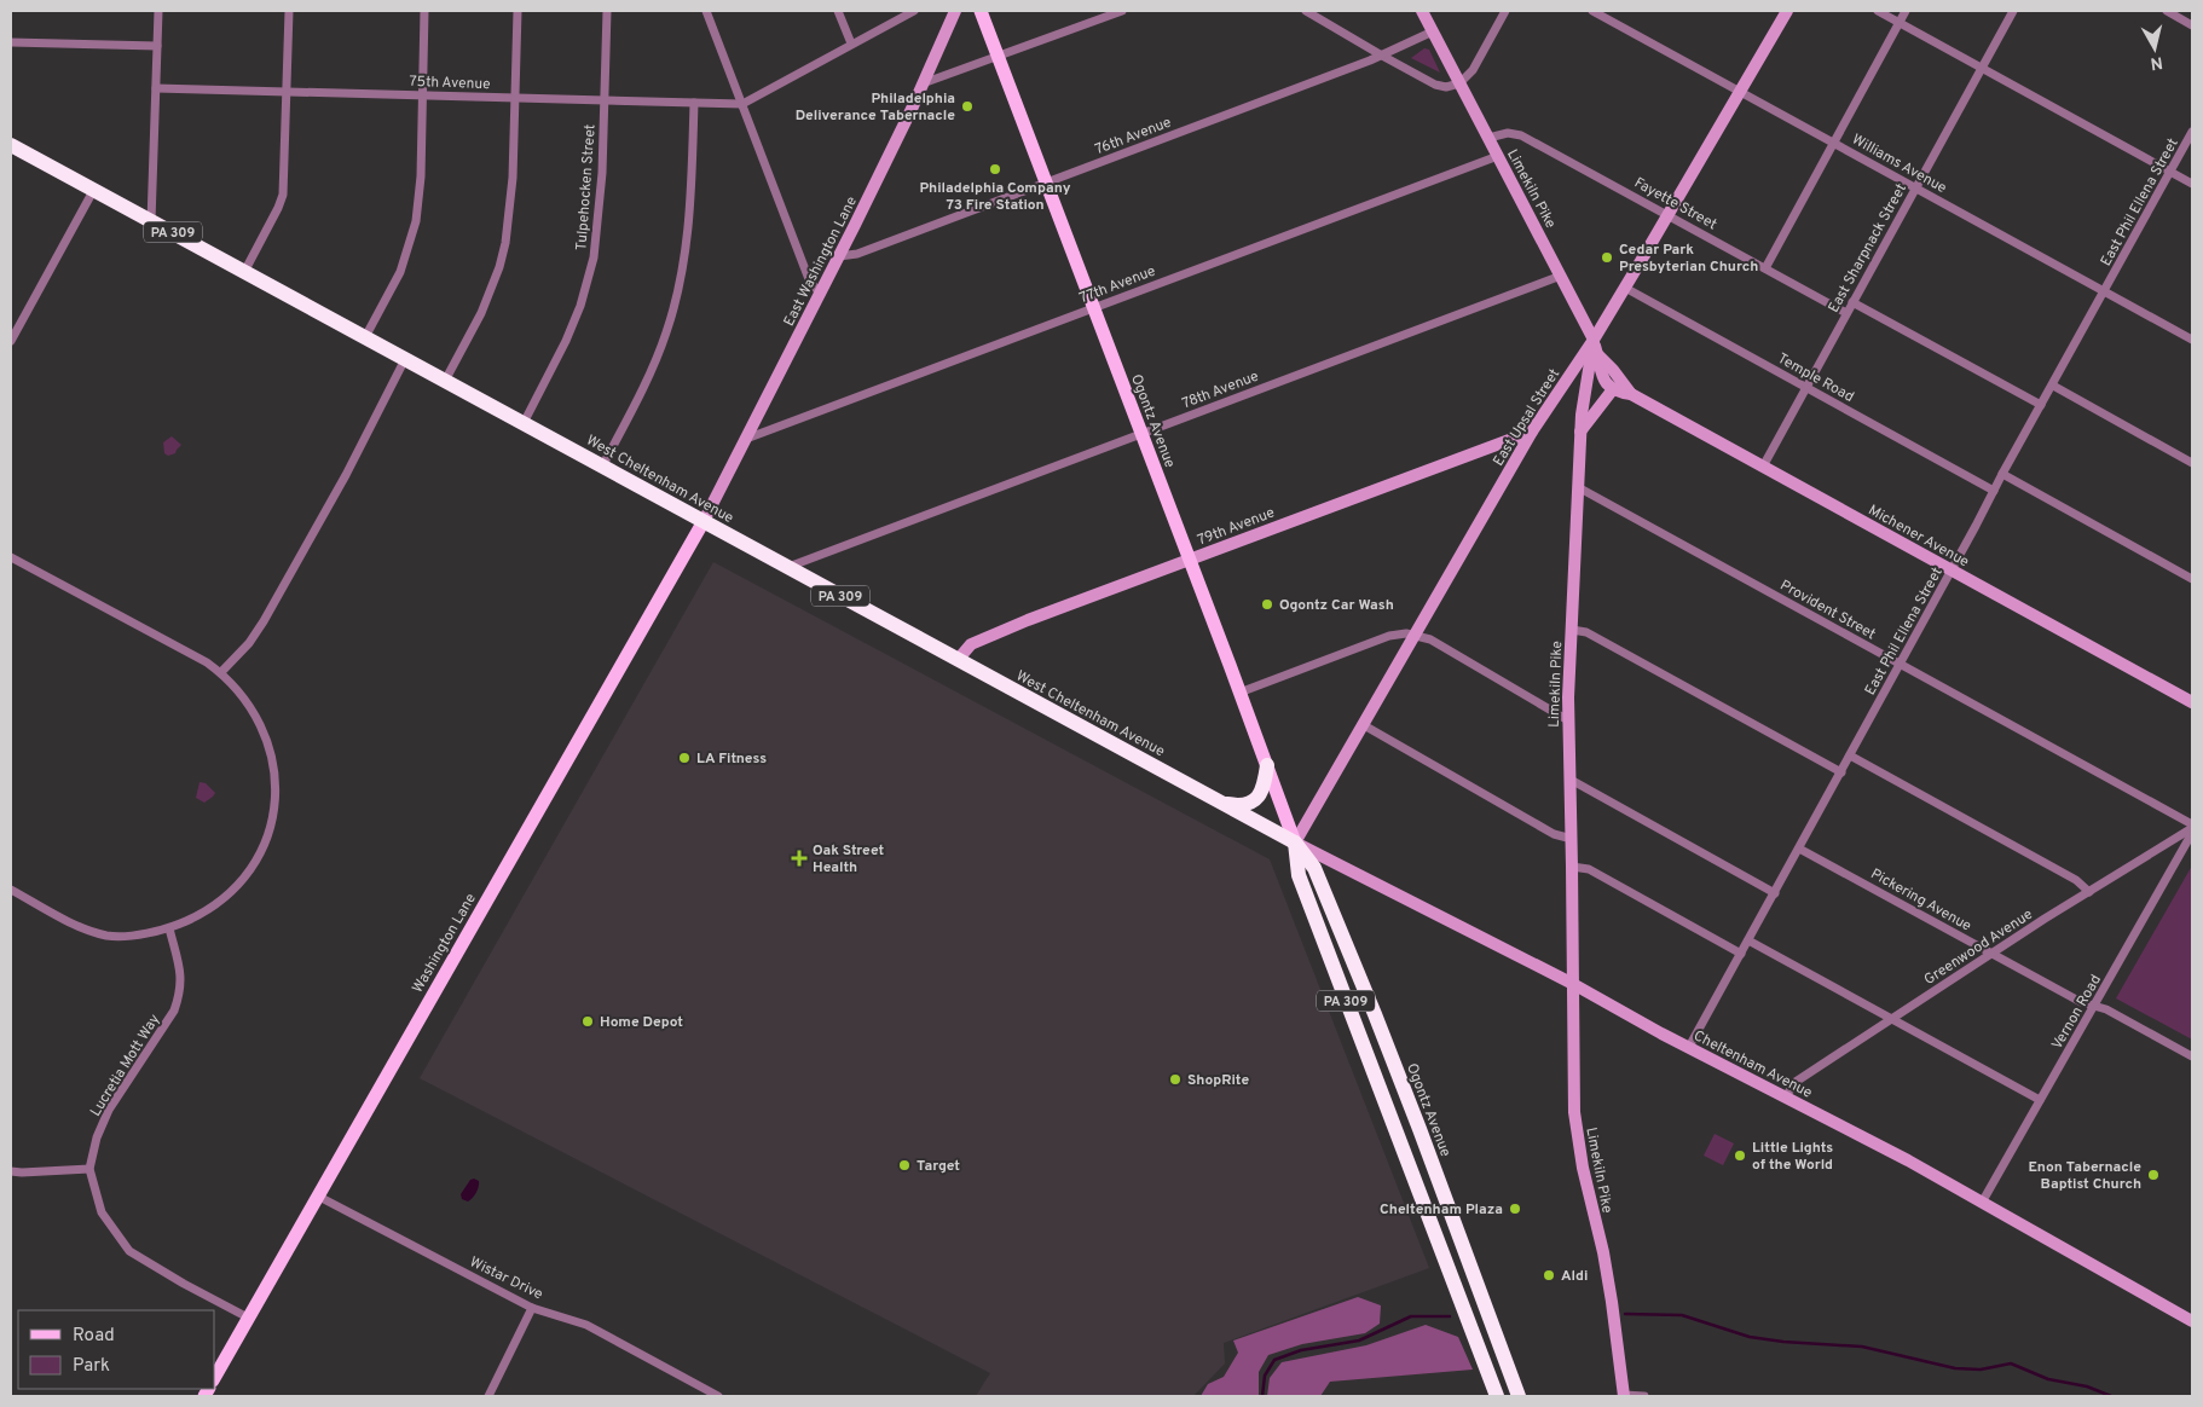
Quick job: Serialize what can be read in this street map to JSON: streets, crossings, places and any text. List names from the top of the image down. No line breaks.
{"streets":{"highway":["PA 309","Ogontz Avenue","West Cheltenham Avenue"],"main road":["Washington Lane"],"street":["75th Avenue","76th Avenue","Williams Avenue","Tulpehocken Street","Limekiln Pike","East Phil Ellena Street","Fayette Street","East Sharpnack Street","East Washington Lane","77th Avenue","Temple Road","78th Avenue","East Upsal Street","79th Avenue","Michener Avenue","Provident Street","Pickering Avenue","Greenwood Avenue","Vernon Road","Cheltenham Avenue","Lucretia Mott Way","Wistar Drive"]},"crossings":[["75th Avenue","Tulpehocken Street"],["76th Avenue","Limekiln Pike"],["76th Avenue","East Washington Lane"],["76th Avenue","Ogontz Avenue"],["Williams Avenue","East Phil Ellena Street"],["Williams Avenue","East Sharpnack Street"],["Williams Avenue","East Upsal Street"],["Tulpehocken Street","West Cheltenham Avenue"],["Limekiln Pike","Fayette Street"],["Limekiln Pike","77th Avenue"],["Limekiln Pike","78th Avenue"],["Limekiln Pike","East Upsal Street"],["Limekiln Pike","Michener Avenue"],["Limekiln Pike","Provident Street"],["Limekiln Pike","Cheltenham Avenue"],["East Phil Ellena Street","Temple Road"],["East Phil Ellena Street","Michener Avenue"],["East Phil Ellena Street","Provident Street"],["East Phil Ellena Street","Pickering Avenue"],["East Phil Ellena Street","Cheltenham Avenue"],["Fayette Street","East Sharpnack Street"],["Fayette Street","East Upsal Street"],["East Sharpnack Street","Temple Road"],["East Sharpnack Street","Michener Avenue"],["East Washington Lane","77th Avenue"],["East Washington Lane","West Cheltenham Avenue"],["East Washington Lane","Washington Lane"],["77th Avenue","Ogontz Avenue"],["Temple Road","East Upsal Street"],["78th Avenue","Ogontz Avenue"],["78th Avenue","West Cheltenham Avenue"],["East Upsal Street","Ogontz Avenue"],["East Upsal Street","West Cheltenham Avenue"],["East Upsal Street","79th Avenue"],["East Upsal Street","Michener Avenue"],["East Upsal Street","Cheltenham Avenue"],["Ogontz Avenue","West Cheltenham Avenue"],["Ogontz Avenue","79th Avenue"],["Ogontz Avenue","Cheltenham Avenue"],["West Cheltenham Avenue","79th Avenue"],["West Cheltenham Avenue","Washington Lane"],["West Cheltenham Avenue","Cheltenham Avenue"],["Provident Street","Greenwood Avenue"],["Pickering Avenue","Greenwood Avenue"],["Pickering Avenue","Vernon Road"],["Washington Lane","Lucretia Mott Way"],["Washington Lane","Wistar Drive"],["Greenwood Avenue","Cheltenham Avenue"],["Vernon Road","Cheltenham Avenue"]],"places":{"other":["Philadelphia Deliverance Tabernacle","Philadelphia Company 73 Fire Station","Cedar Park Presbyterian Church","Ogontz Car Wash","LA Fitness","Home Depot","ShopRite","Little Lights of the World","Target","Enon Tabernacle Baptist Church","Cheltenham Plaza","Aldi"],"health":["Oak Street Health"]},"legend":["Road","Park"],"north":"bottom"}
